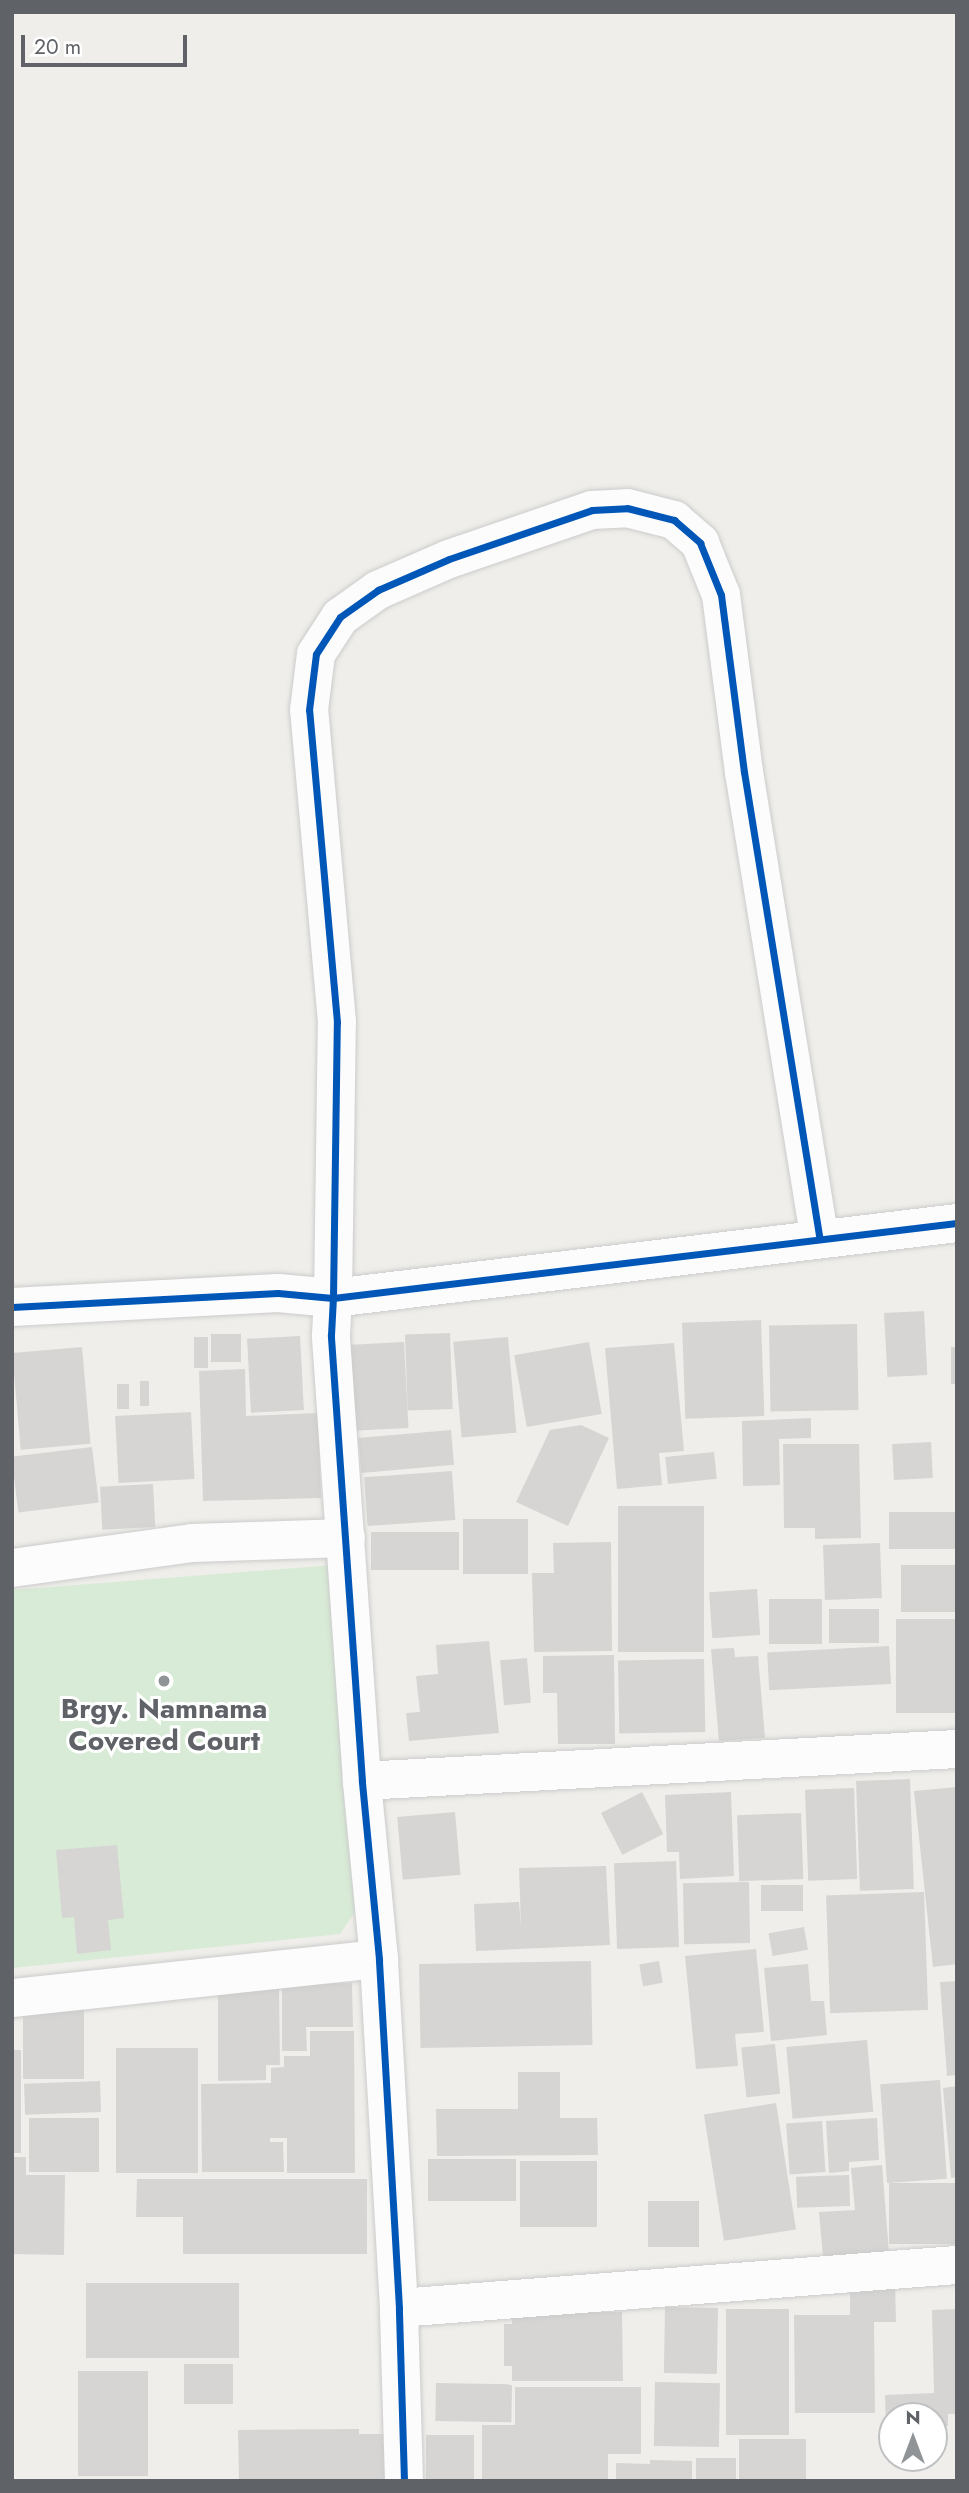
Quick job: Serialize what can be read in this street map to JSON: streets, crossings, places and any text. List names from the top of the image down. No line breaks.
{"places":["Brgy. Namnama Covered Court"],"scale_bar":"20 m","north":"top"}
